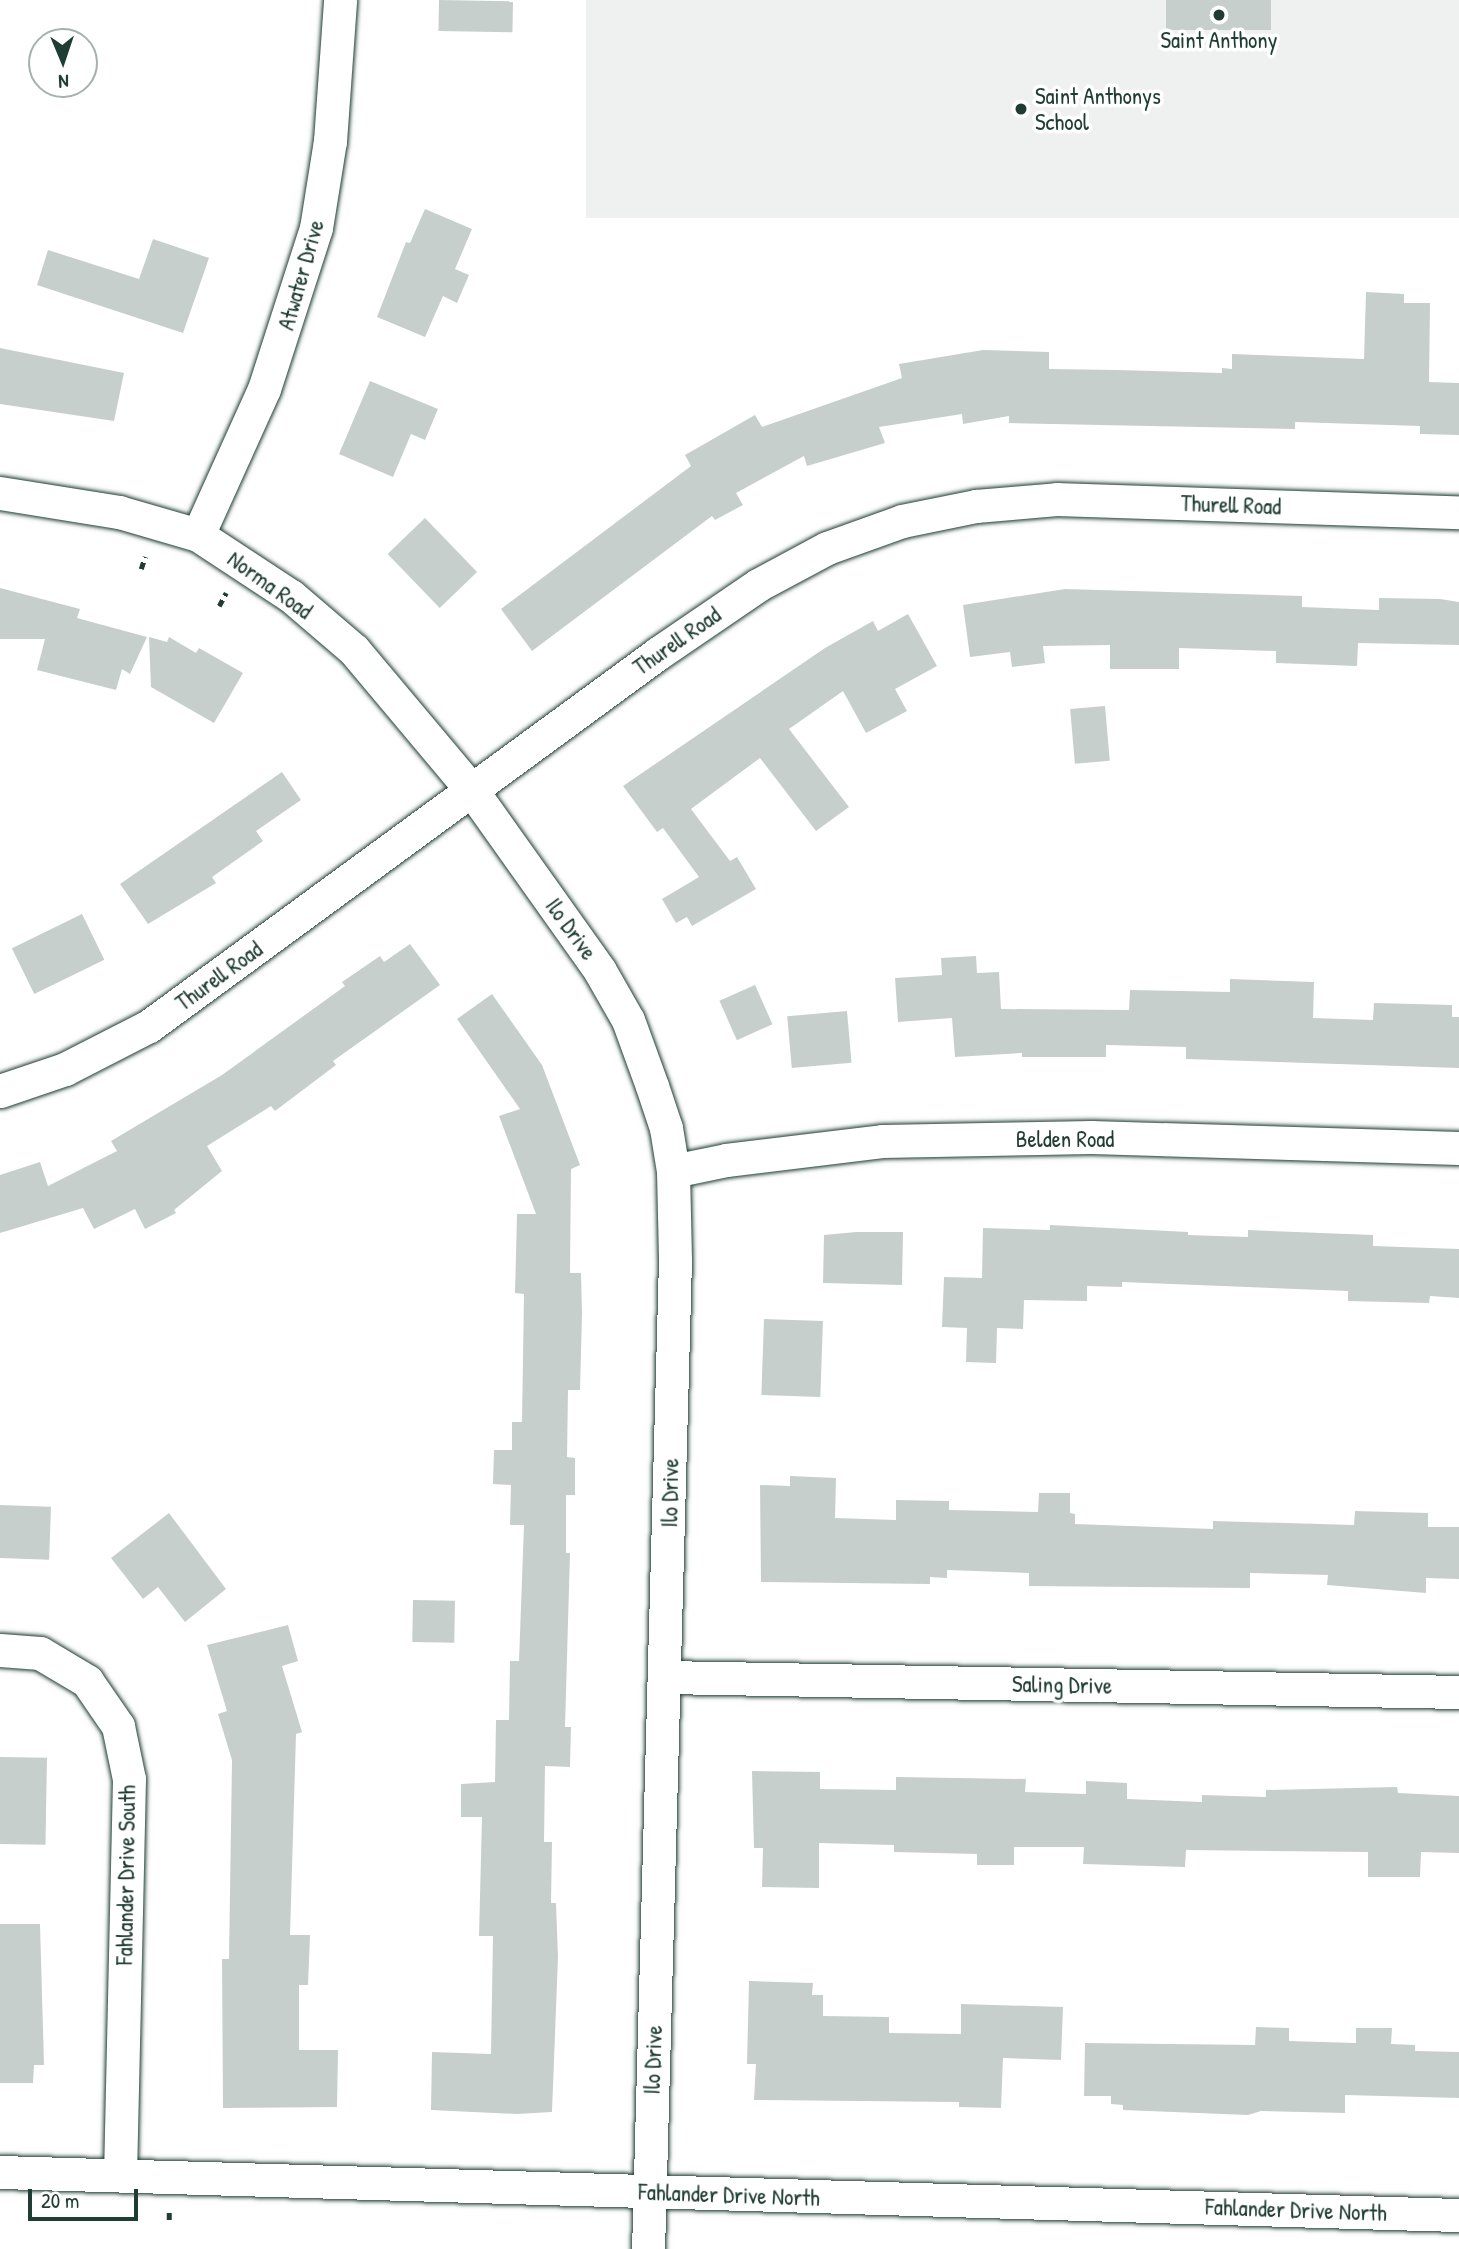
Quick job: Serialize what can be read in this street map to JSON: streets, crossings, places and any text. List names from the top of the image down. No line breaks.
{"streets":{"street":["Atwater Drive","Thurell Road","Norma Road","Ilo Drive","Belden Road","Saling Drive","Fahlander Drive South","Fahlander Drive North"]},"crossings":[["Atwater Drive","Norma Road"],["Thurell Road","Norma Road"],["Thurell Road","Ilo Drive"],["Norma Road","Ilo Drive"],["Ilo Drive","Belden Road"],["Ilo Drive","Saling Drive"],["Ilo Drive","Fahlander Drive North"],["Fahlander Drive South","Fahlander Drive North"]],"places":["Saint Anthony","Saint Anthonys School"],"scale_bar":"20 m","north":"bottom"}
